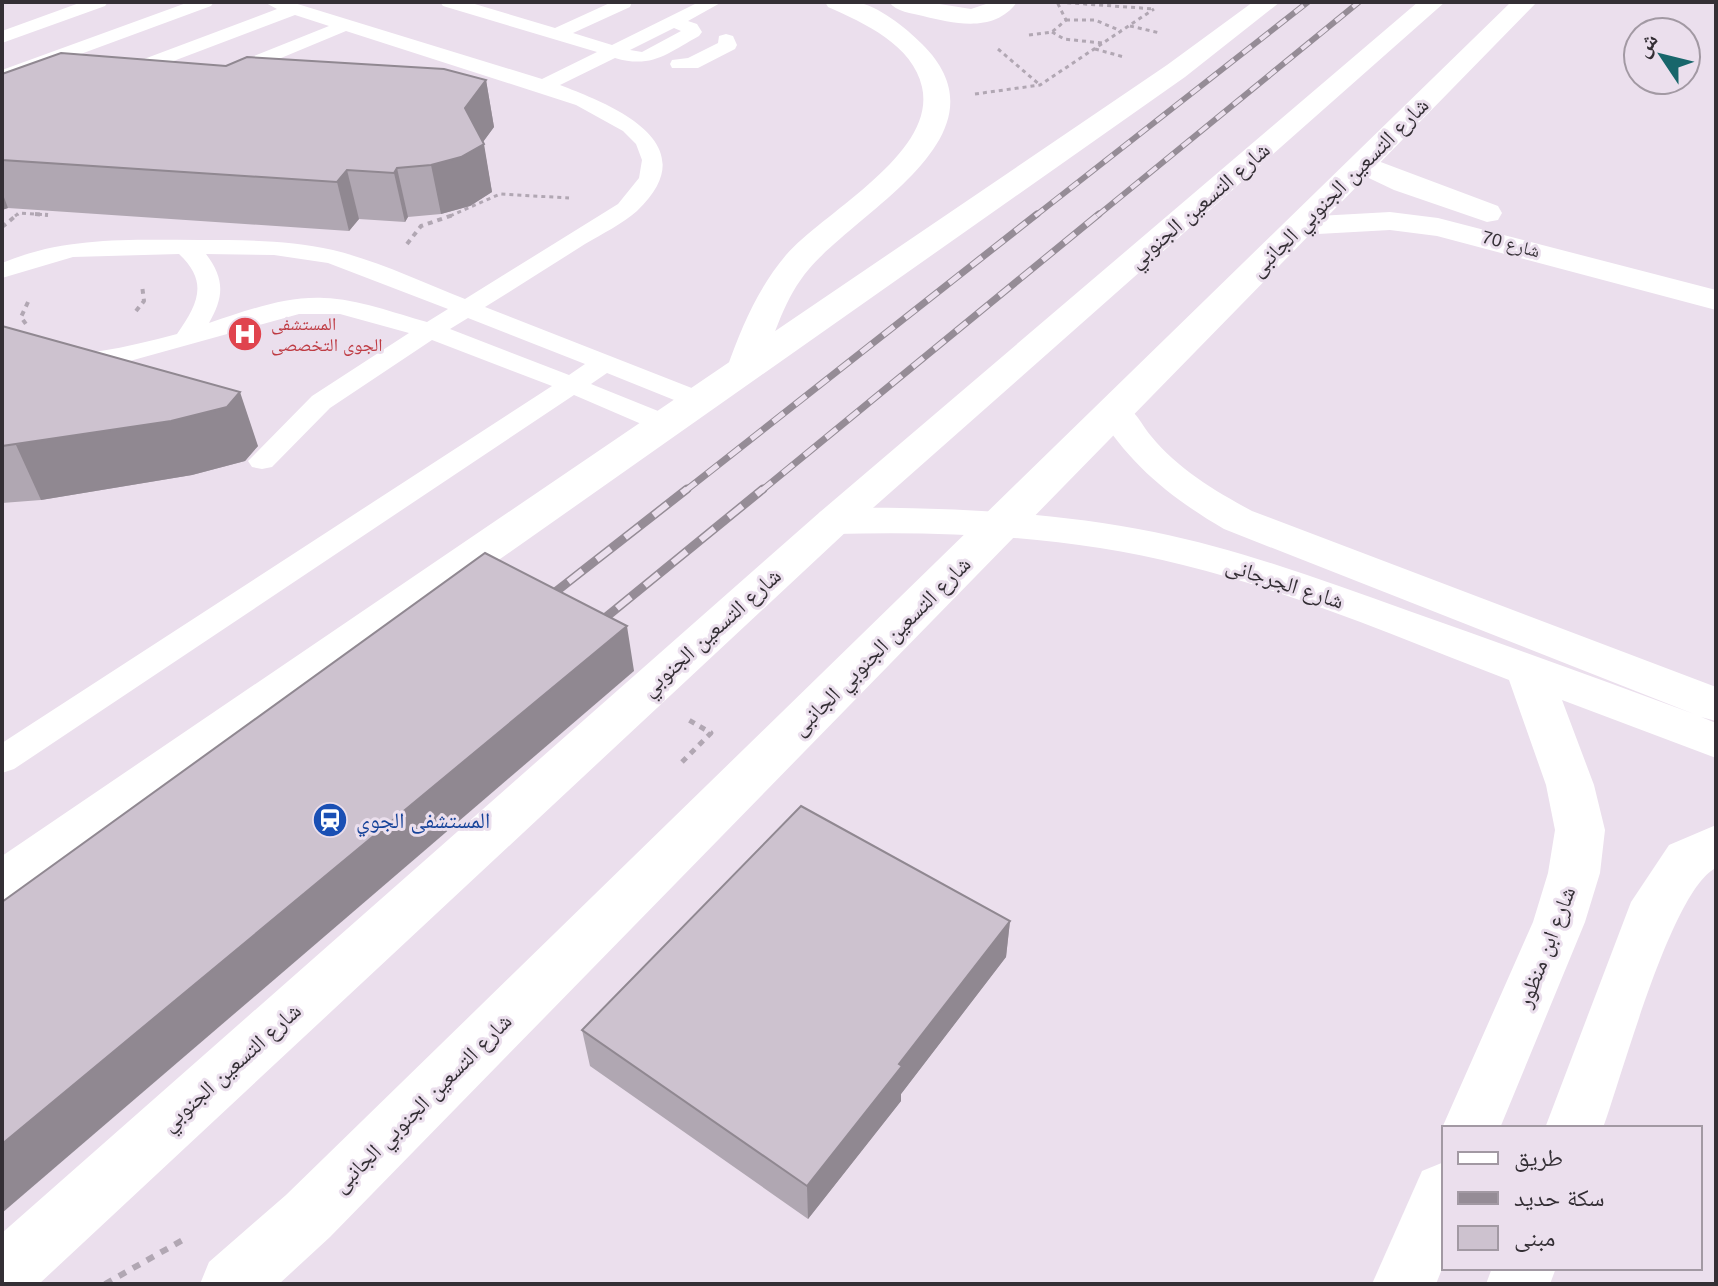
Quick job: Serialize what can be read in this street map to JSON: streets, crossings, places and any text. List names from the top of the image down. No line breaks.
{"streets":{"main road":["شارع التسعين الجنوبي الجانبى","شارع التسعين الجنوبي","شارع 70","شارع الجرجانى","شارع ابن منظور"]},"crossings":[["شارع التسعين الجنوبي الجانبى","شارع 70"],["شارع التسعين الجنوبي الجانبى","شارع الجرجانى"],["شارع التسعين الجنوبي","شارع الجرجانى"],["شارع الجرجانى","شارع ابن منظور"]],"places":{"hospital":["المستشفى الجوى التخصصى"],"station":["المستشفى الجوي"]},"legend":["طريق","سكة حديد","مبنى"],"north":"top left"}
